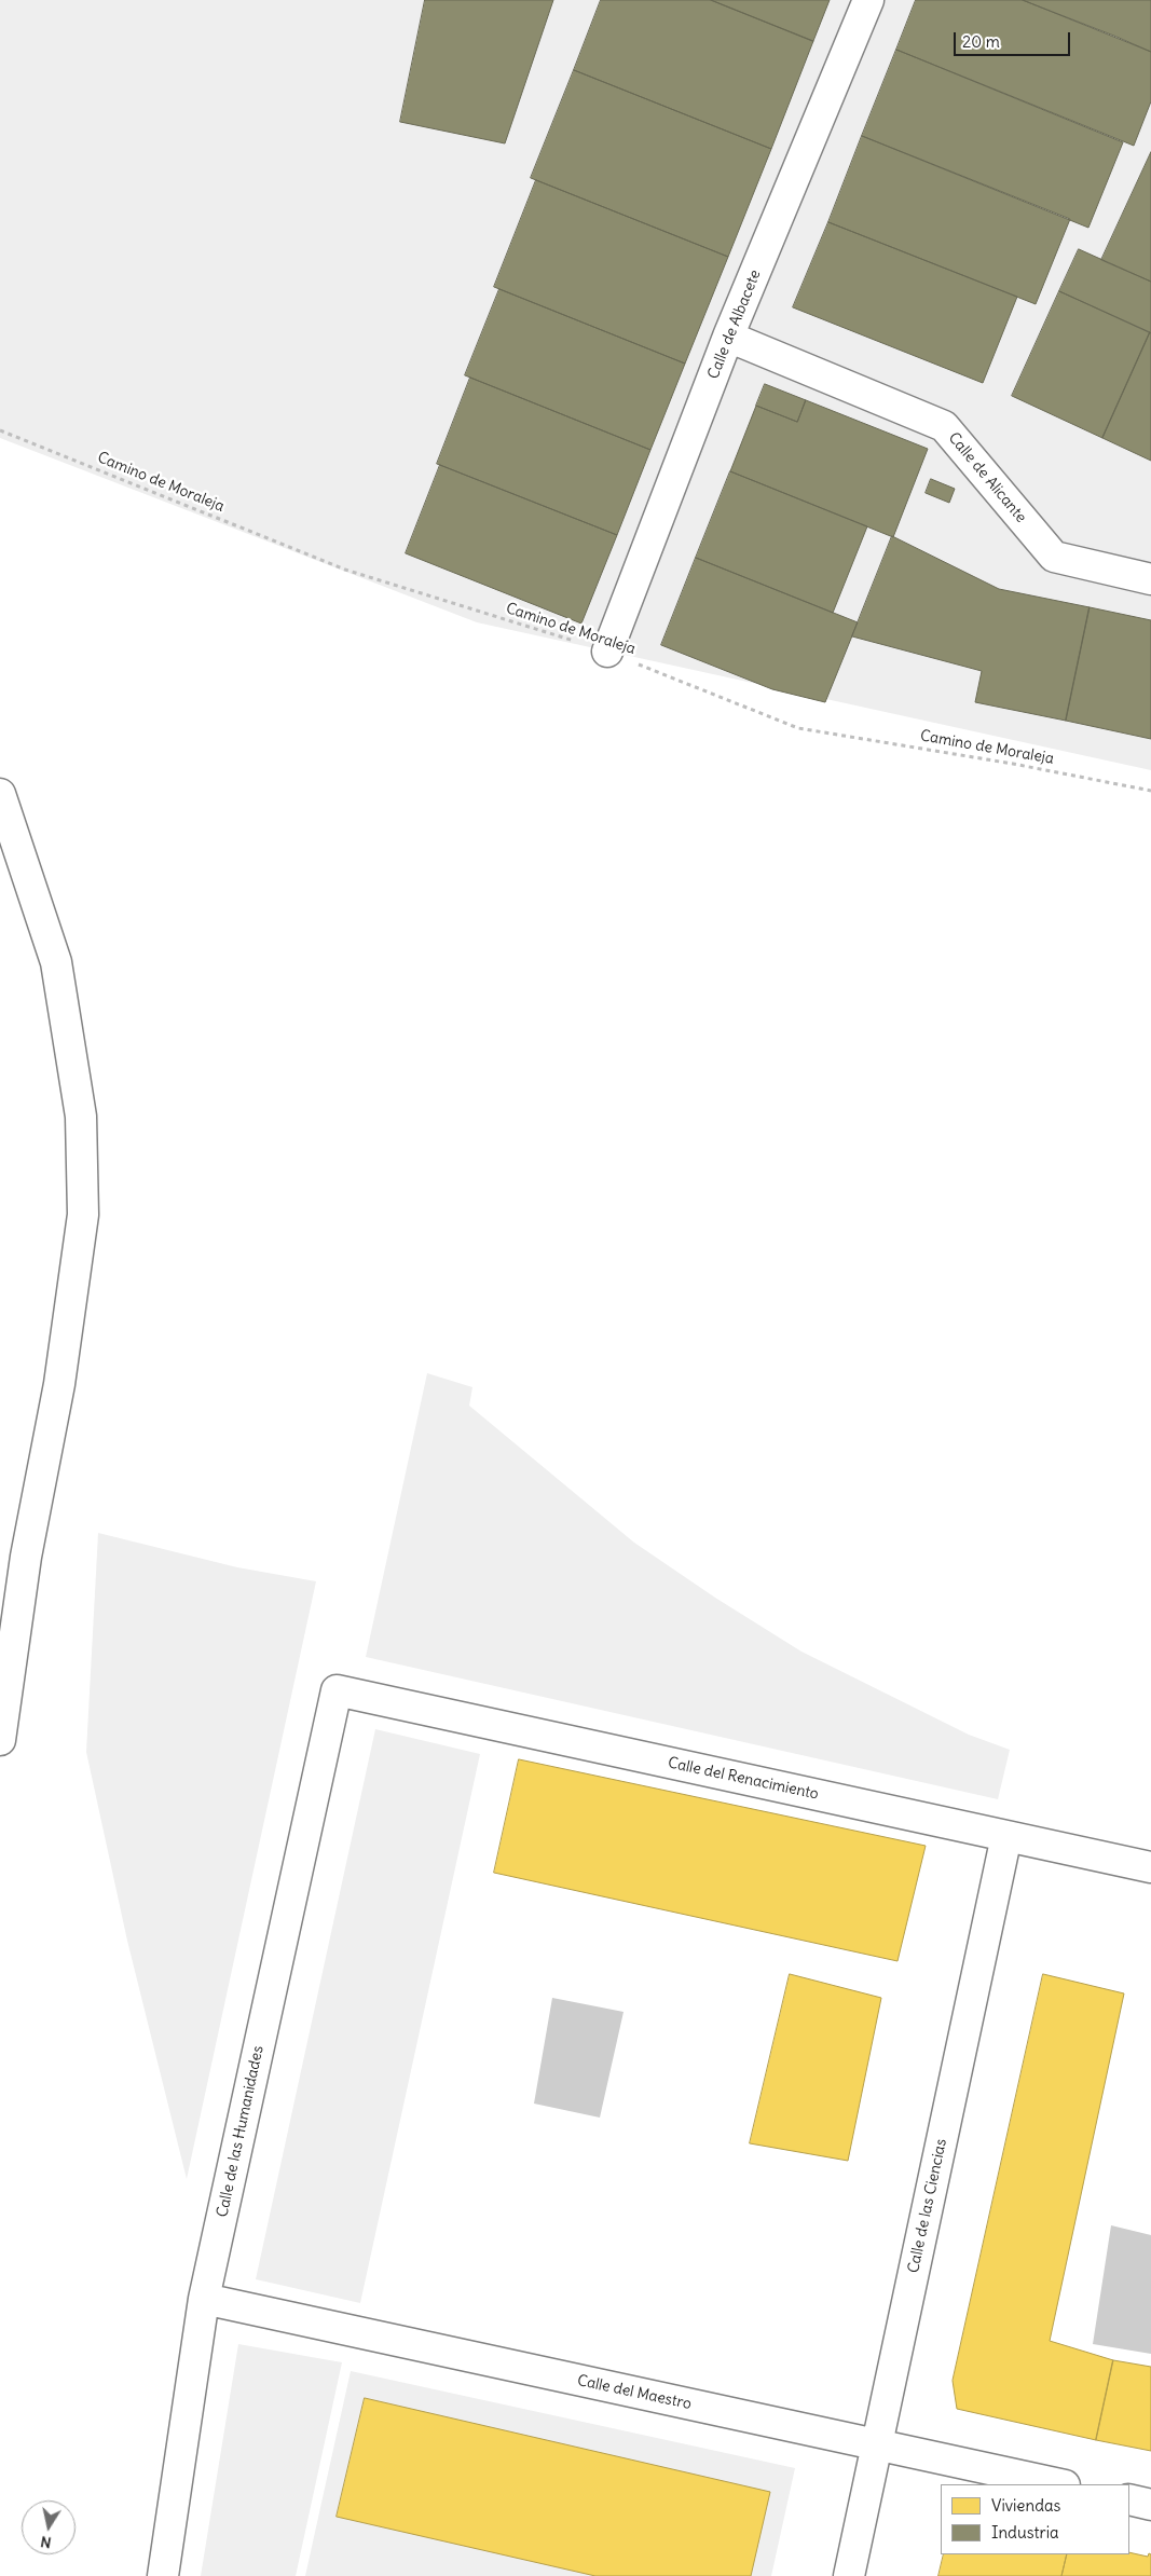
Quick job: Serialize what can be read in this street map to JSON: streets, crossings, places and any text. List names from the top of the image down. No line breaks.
{"streets":{"main road":["Calle de Albacete","Calle de Alicante","Calle del Renacimiento","Calle de las Humanidades","Calle de las Ciencias","Calle del Maestro"],"path":["Camino de Moraleja"]},"crossings":[["Calle de Albacete","Calle de Alicante"],["Calle de Albacete","Camino de Moraleja"],["Calle del Renacimiento","Calle de las Humanidades"],["Calle del Renacimiento","Calle de las Ciencias"],["Calle de las Humanidades","Calle del Maestro"],["Calle de las Ciencias","Calle del Maestro"]],"legend":["Viviendas","Industria"],"scale_bar":"20 m","north":"bottom"}
